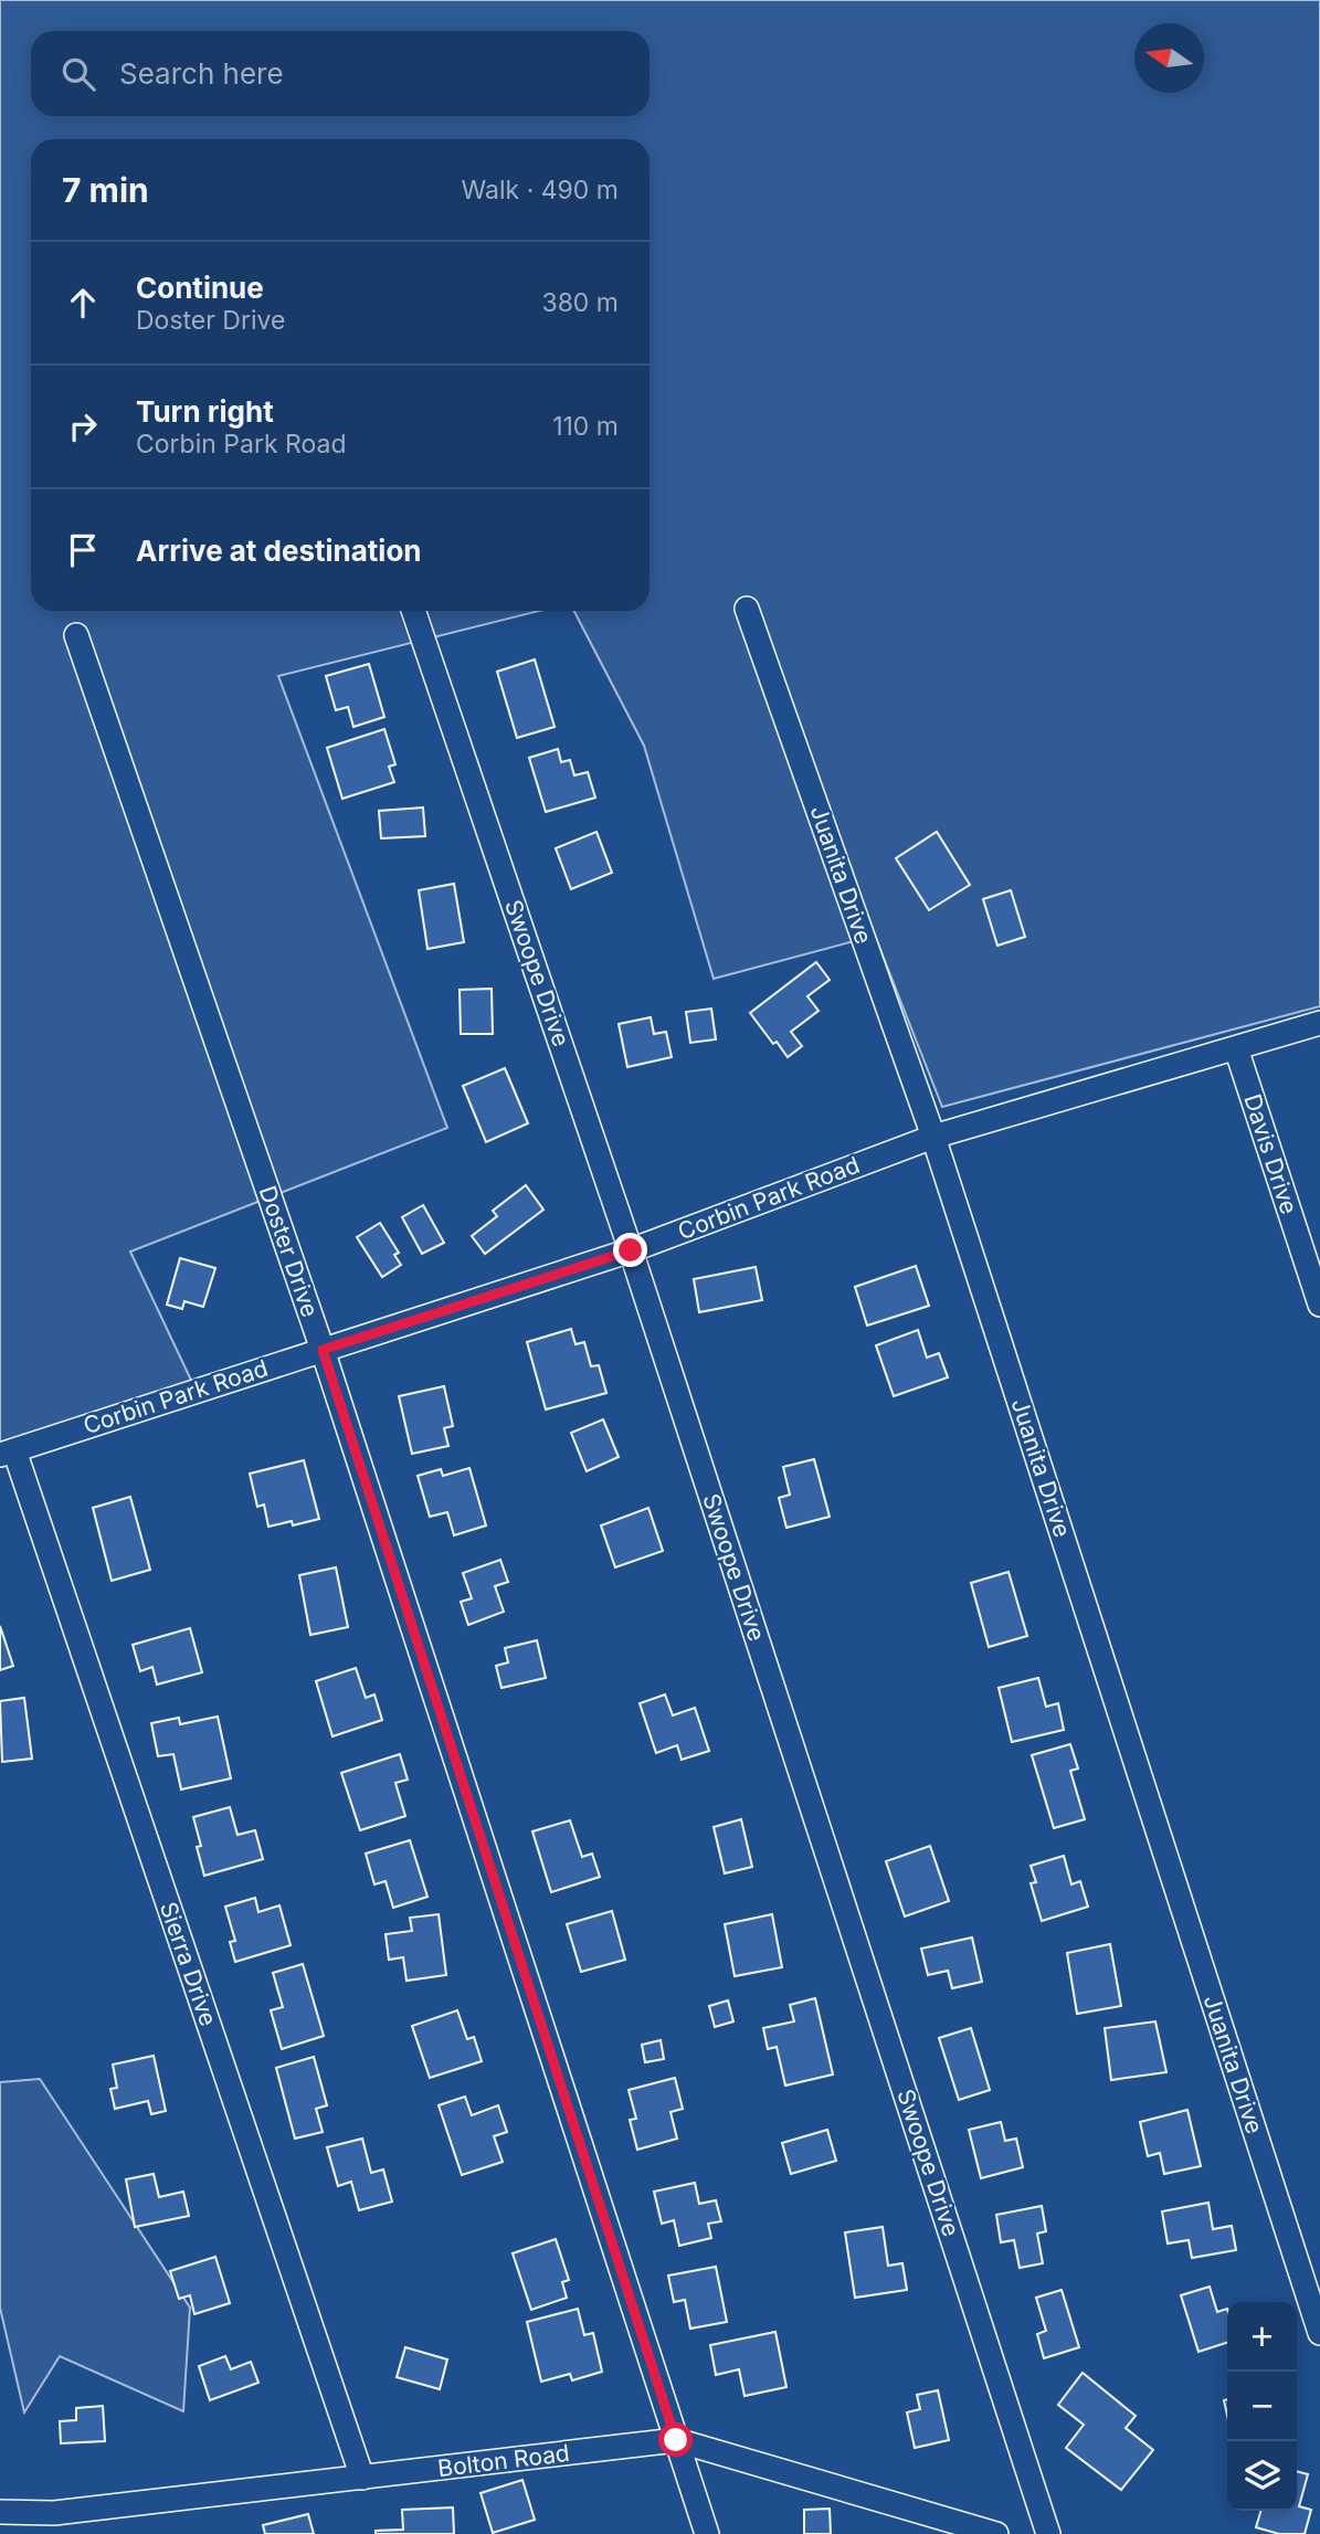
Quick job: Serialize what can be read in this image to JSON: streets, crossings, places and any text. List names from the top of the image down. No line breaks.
{"streets":{"street":["Juanita Drive","Swoope Drive","Davis Drive","Corbin Park Road","Doster Drive","Sierra Drive","Bolton Road"]},"crossings":[["Juanita Drive","Corbin Park Road"],["Swoope Drive","Corbin Park Road"],["Davis Drive","Corbin Park Road"],["Corbin Park Road","Doster Drive"],["Corbin Park Road","Sierra Drive"],["Doster Drive","Bolton Road"],["Sierra Drive","Bolton Road"]],"north":"left","page":{"search":"Search here","heading":["7 min","Walk · 490 m"],"list":[["Continue","Doster Drive","380 m"],["Turn right","Corbin Park Road","110 m"],"Arrive at destination"],"map_buttons":["+","−"]}}
